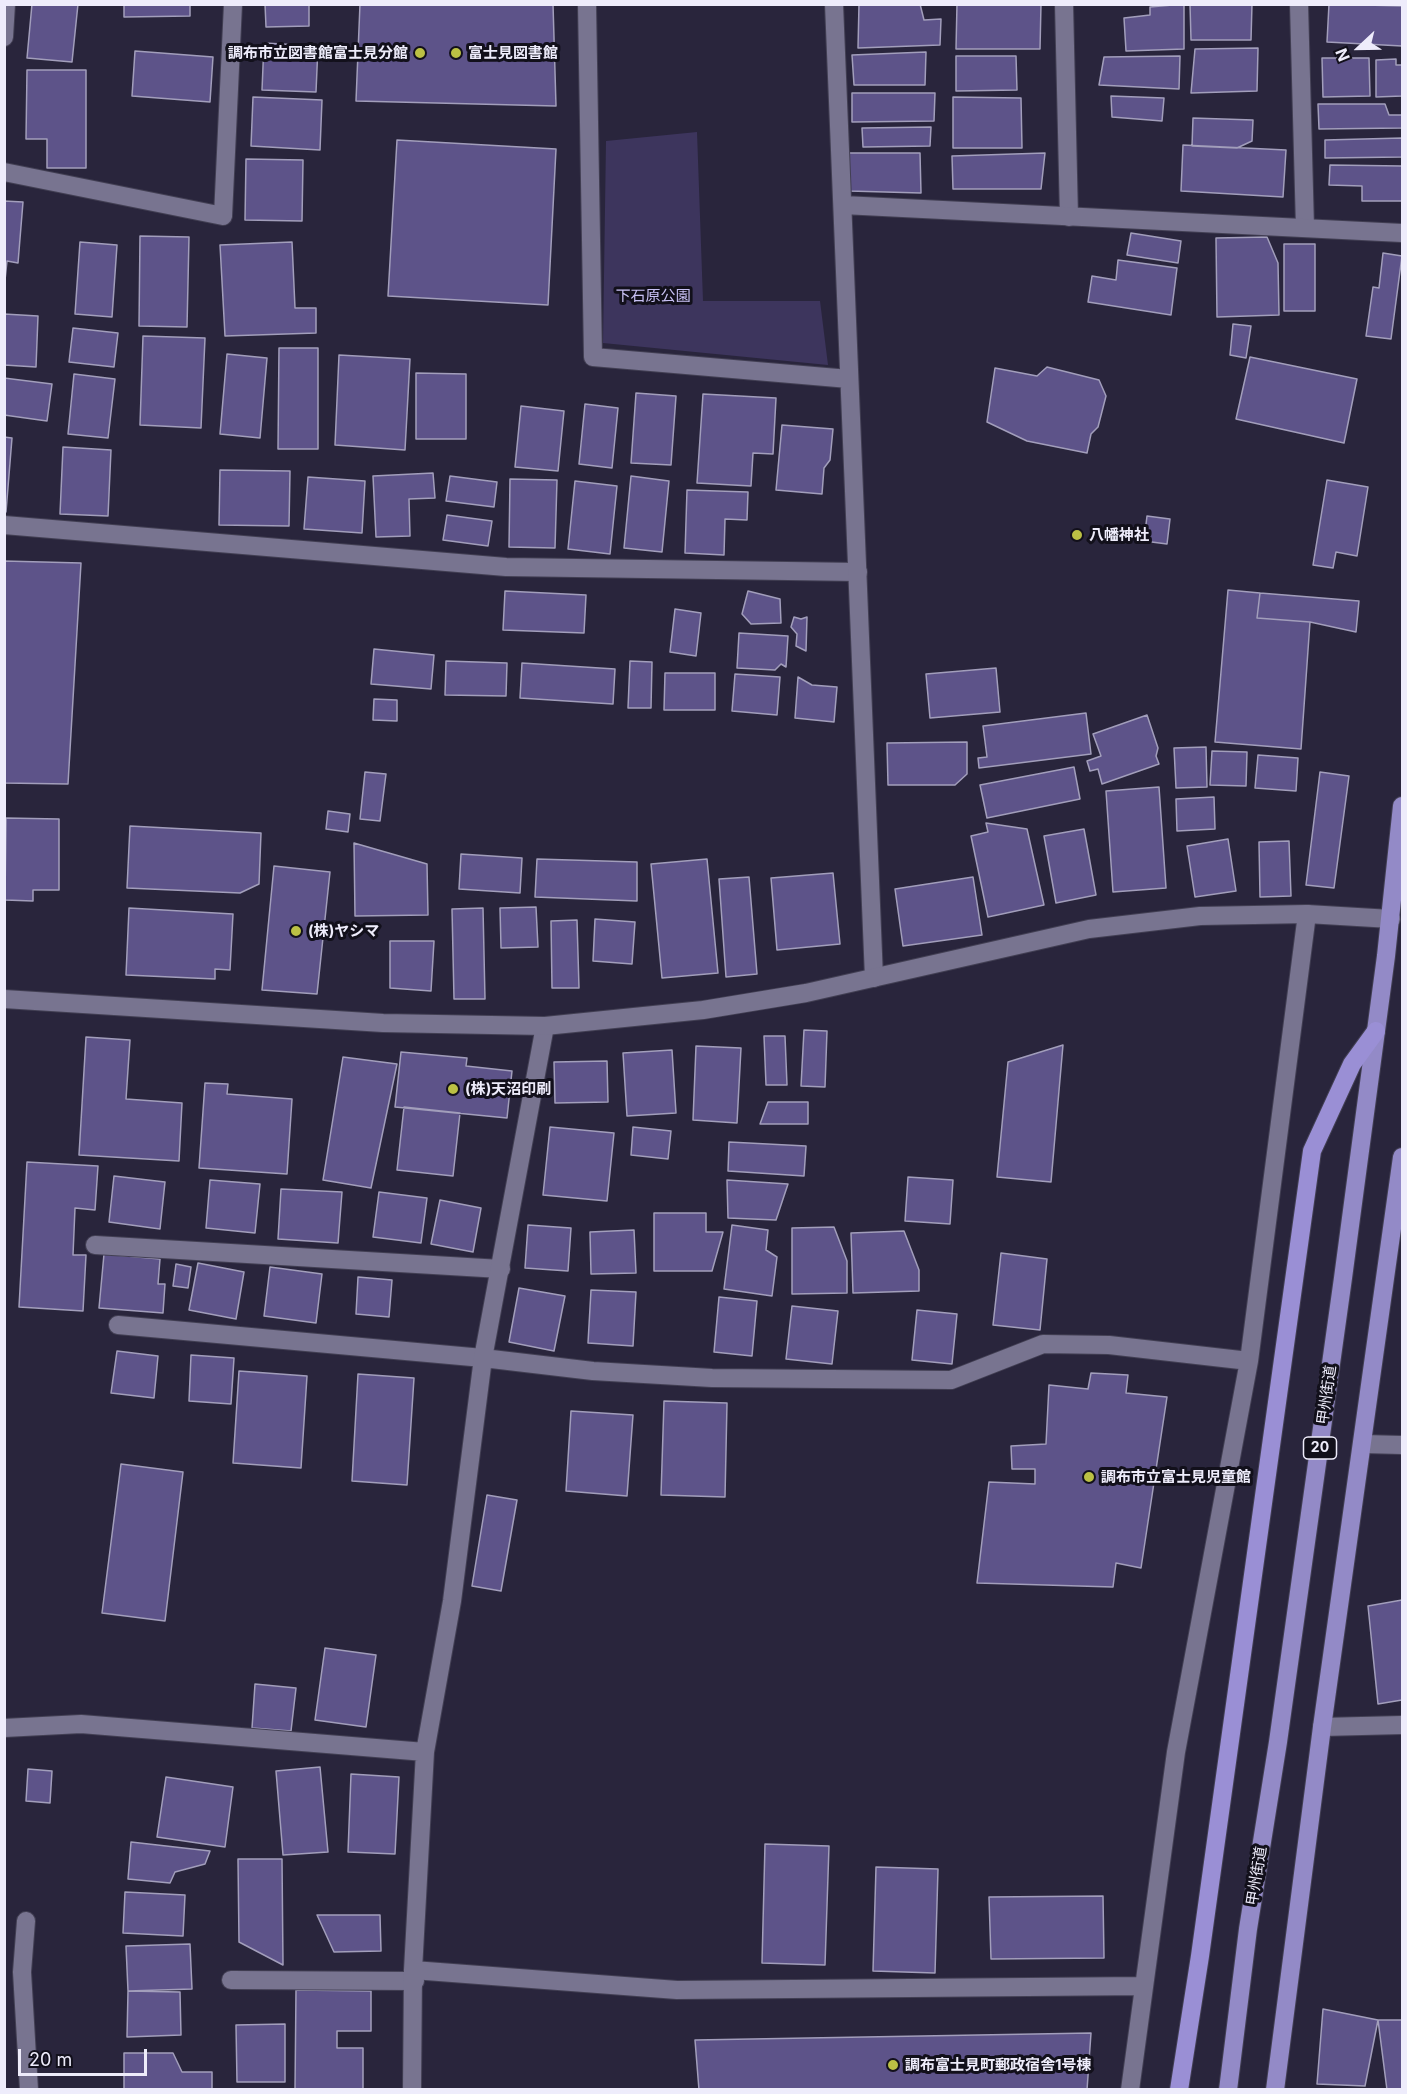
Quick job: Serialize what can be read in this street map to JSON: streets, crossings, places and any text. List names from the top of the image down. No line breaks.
{"streets":{"highway":["甲州街道","20"]},"parks":["下石原公園"],"places":["調布市立図書館富士見分館","富士見図書館","八幡神社","(株)ヤシマ","(株)天沼印刷","調布市立富士見児童館","調布富士見町郵政宿舎1号棟"],"scale_bar":"20 m","north":"left"}
